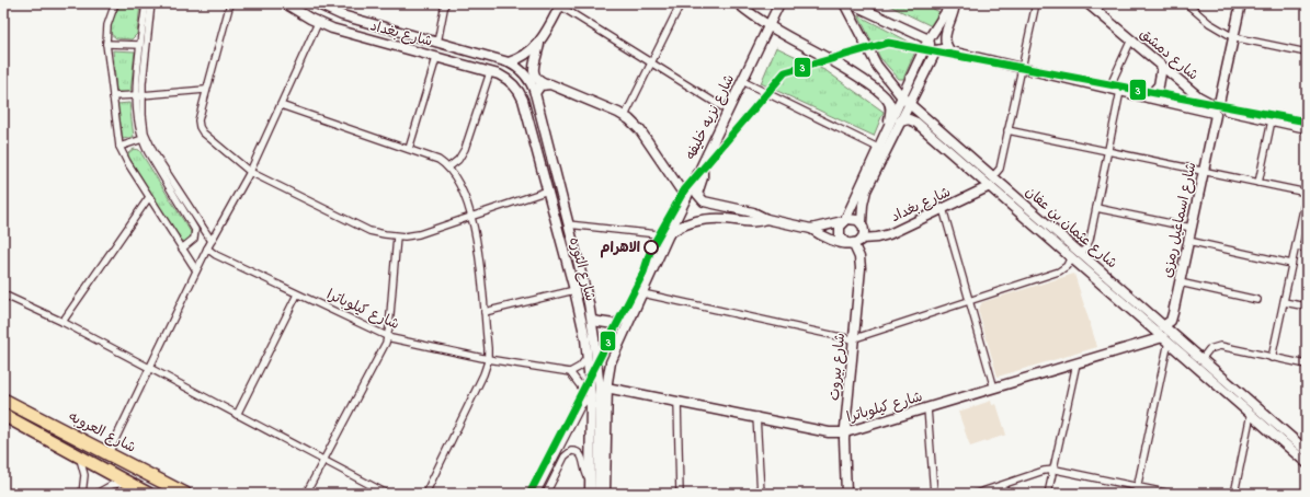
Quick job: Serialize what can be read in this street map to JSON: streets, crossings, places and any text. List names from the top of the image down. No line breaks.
{"streets":{"highway":["شارع العروبه"],"main road":["شارع بغداد","شارع دمشق","شارع نزيه خليفه","شارع اسماعيل رمزى","شارع عثمان بن عفان","شارع الثوره","شارع كيلوباترا","شارع بيروت"]},"crossings":[["شارع بغداد","شارع عثمان بن عفان"],["شارع بغداد","شارع الثوره"],["شارع بغداد","شارع بيروت"],["شارع دمشق","شارع اسماعيل رمزى"],["شارع نزيه خليفه","شارع كيلوباترا"],["شارع اسماعيل رمزى","شارع عثمان بن عفان"],["شارع عثمان بن عفان","شارع كيلوباترا"],["شارع كيلوباترا","شارع بيروت"]],"places":["الاهرام"],"lines":["transit line 3"]}
